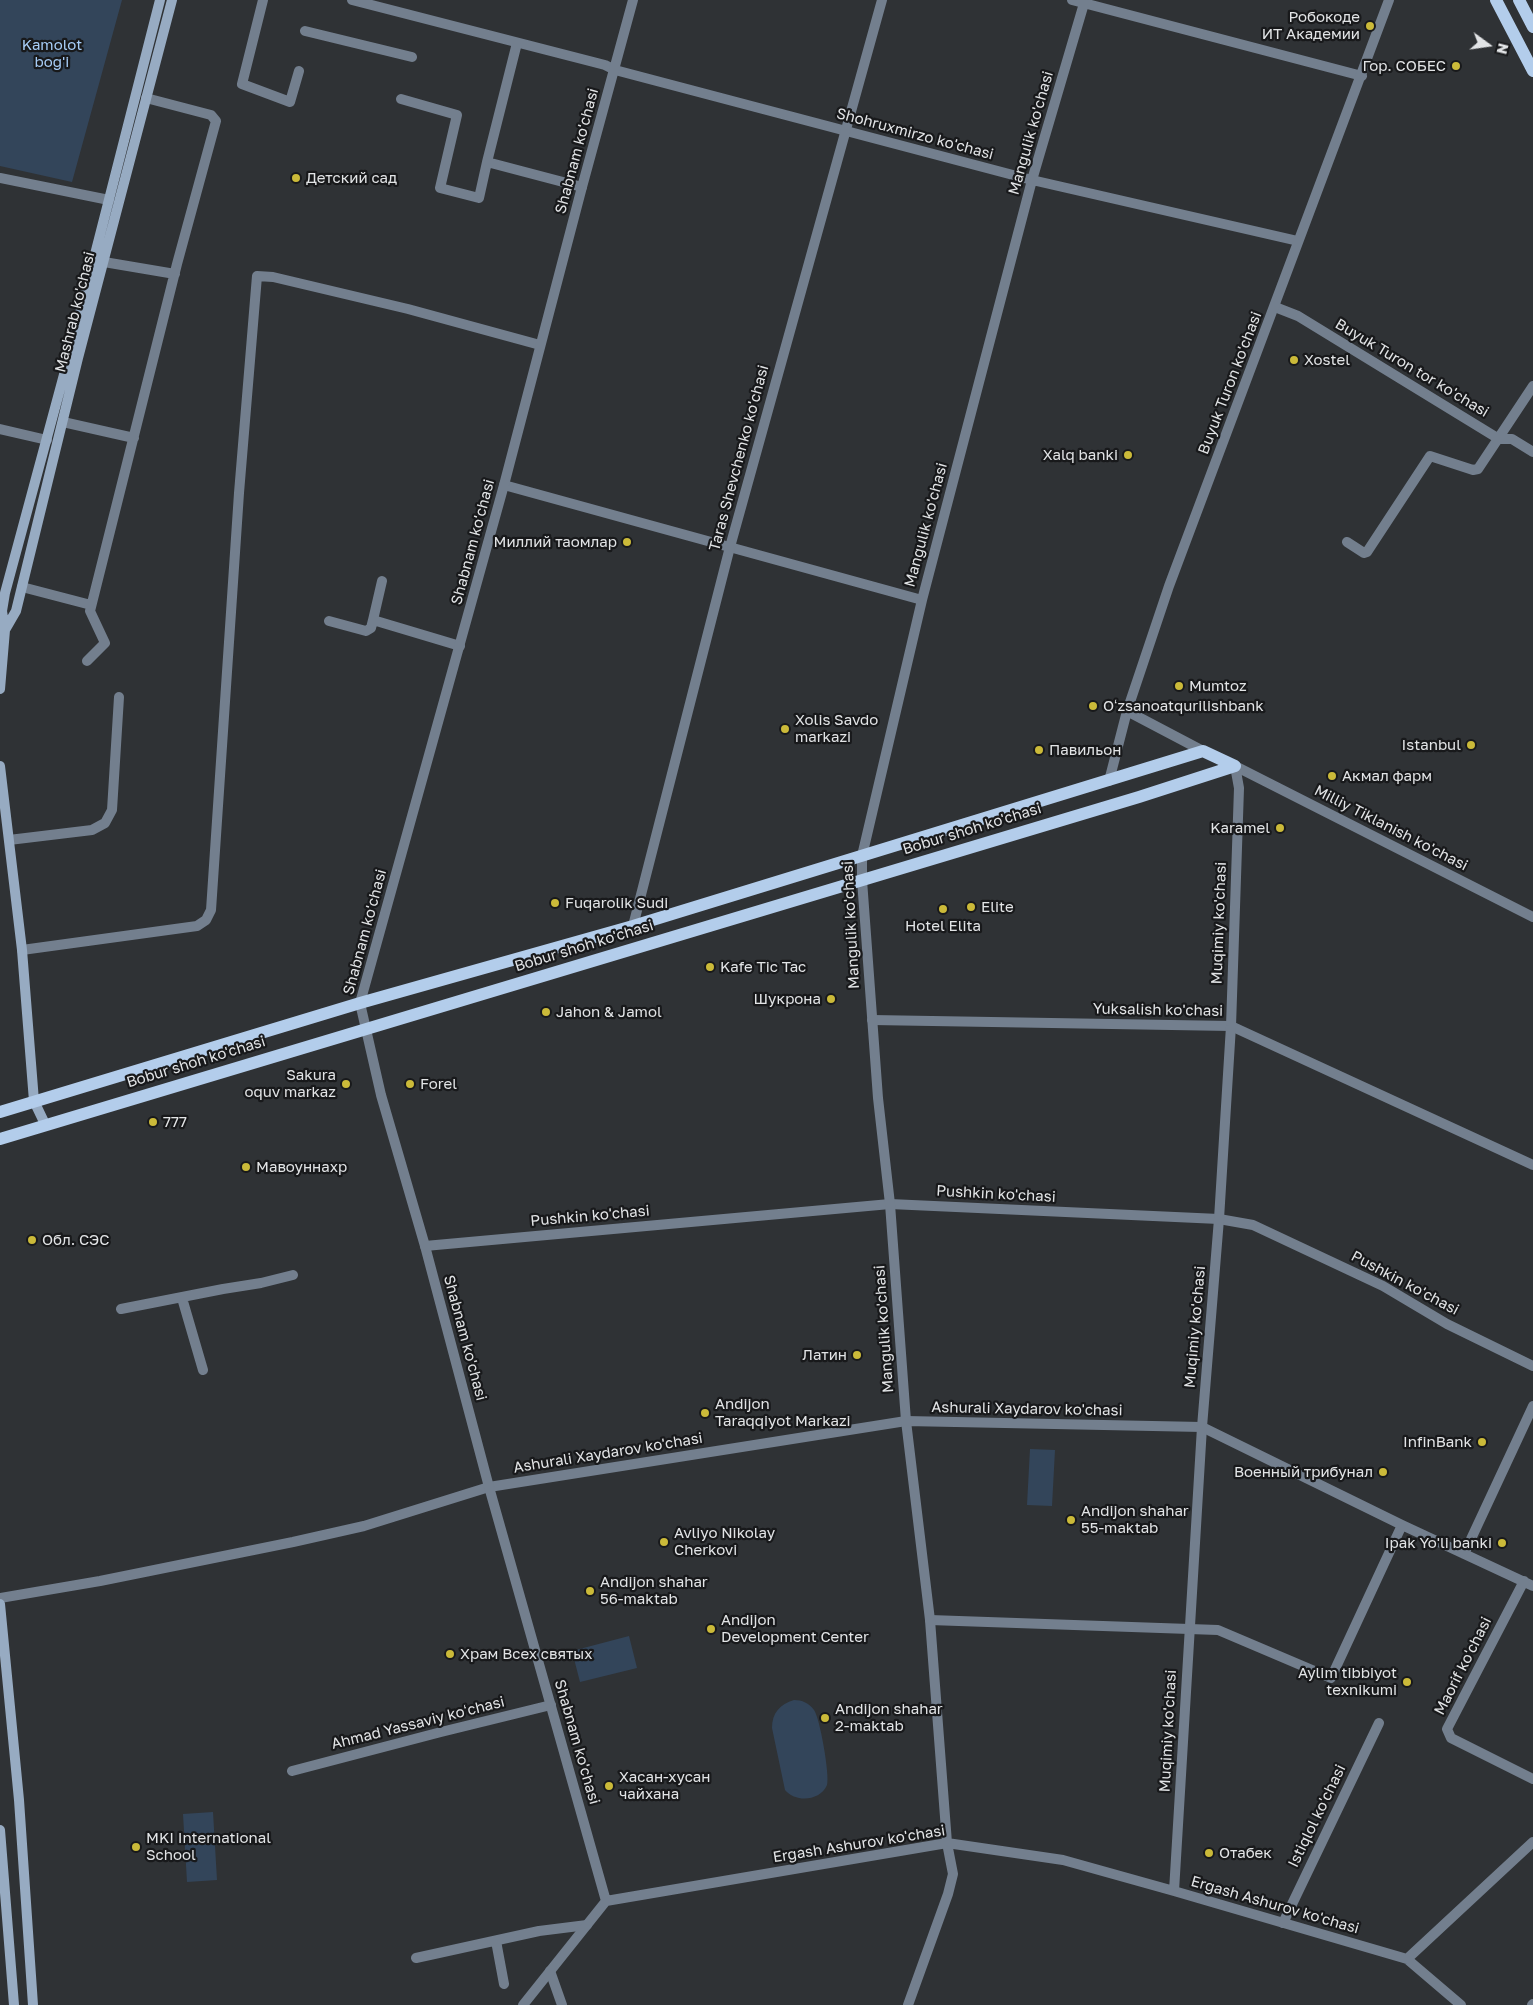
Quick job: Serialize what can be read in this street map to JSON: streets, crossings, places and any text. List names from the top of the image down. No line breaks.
{"streets":{"main road":["Mashrab ko'chasi","Bobur shoh ko'chasi"],"street":["Mangulik ko'chasi","Shohruxmirzo ko'chasi","Shabnam ko'chasi","Buyuk Turon tor ko'chasi","Buyuk Turon ko'chasi","Taras Shevchenko ko'chasi","Milliy Tiklanish ko'chasi","Muqimiy ko'chasi","Yuksalish ko'chasi","Pushkin ko'chasi","Ashurali Xaydarov ko'chasi","Maorif ko'chasi","Ahmad Yassaviy koʻchasi","Istiqlol ko'chasi","Ergash Ashurov ko'chasi"]},"crossings":[["Mangulik ko'chasi","Shohruxmirzo ko'chasi"],["Mangulik ko'chasi","Bobur shoh ko'chasi"],["Mangulik ko'chasi","Yuksalish ko'chasi"],["Mangulik ko'chasi","Pushkin ko'chasi"],["Mangulik ko'chasi","Ashurali Xaydarov ko'chasi"],["Mangulik ko'chasi","Ergash Ashurov ko'chasi"],["Shohruxmirzo ko'chasi","Shabnam ko'chasi"],["Shohruxmirzo ko'chasi","Buyuk Turon ko'chasi"],["Shohruxmirzo ko'chasi","Taras Shevchenko ko'chasi"],["Shabnam ko'chasi","Bobur shoh ko'chasi"],["Shabnam ko'chasi","Pushkin ko'chasi"],["Shabnam ko'chasi","Ashurali Xaydarov ko'chasi"],["Shabnam ko'chasi","Ahmad Yassaviy koʻchasi"],["Shabnam ko'chasi","Ergash Ashurov ko'chasi"],["Buyuk Turon tor ko'chasi","Buyuk Turon ko'chasi"],["Buyuk Turon ko'chasi","Bobur shoh ko'chasi"],["Taras Shevchenko ko'chasi","Bobur shoh ko'chasi"],["Milliy Tiklanish ko'chasi","Bobur shoh ko'chasi"],["Milliy Tiklanish ko'chasi","Muqimiy ko'chasi"],["Bobur shoh ko'chasi","Muqimiy ko'chasi"],["Muqimiy ko'chasi","Yuksalish ko'chasi"],["Muqimiy ko'chasi","Pushkin ko'chasi"],["Muqimiy ko'chasi","Ashurali Xaydarov ko'chasi"],["Muqimiy ko'chasi","Ergash Ashurov ko'chasi"],["Ashurali Xaydarov ko'chasi","Maorif ko'chasi"],["Istiqlol ko'chasi","Ergash Ashurov ko'chasi"]],"parks":["Kamolot bog'i"],"places":["Робокоде ИТ Академии","Гор. СОБЕС","Детский сад","Xostel","Xalq banki","Миллий таомлар","Mumtoz","Oʻzsanoatqurilishbank","Xolis Savdo markazi","Istanbul","Павильон","Акмал фарм","Karamel","Fuqarolik Sudi","Elite","Hotel Elita","Kafe Tic Tac","Шукрона","Jahon & Jamol","Sakura oquv markaz","Forel","777","Мавоуннахр","Обл. СЭС","Латин","Andijon Taraqqiyot Markazi","InfinBank","Военный трибунал","Andijon shahar 55-maktab","Avliyo Nikolay Cherkovi","Ipak Yo'li banki","Andijon shahar 56-maktab","Andijon Development Center","Храм Всех святых","Aylim tibbiyot texnikumi","Andijon shahar 2-maktab","Хасан-хусан чайхана","MKI International School","Отабек"],"north":"right"}
